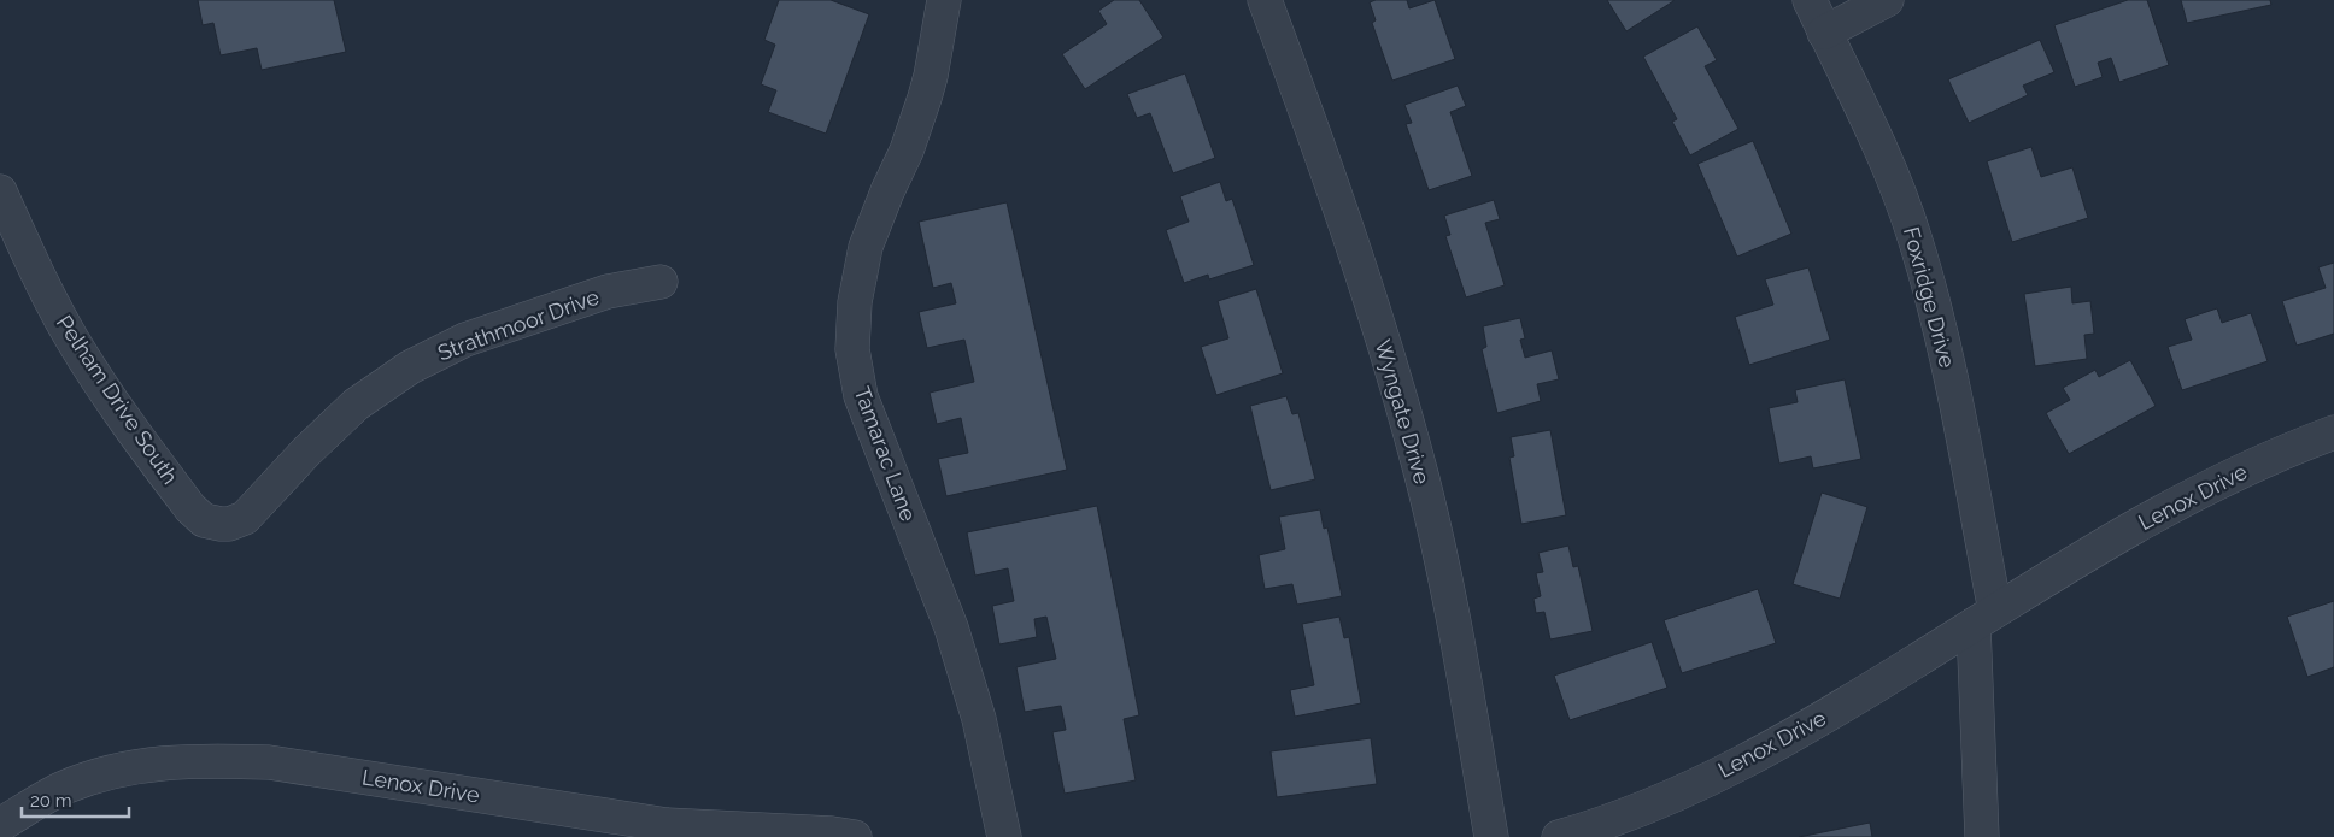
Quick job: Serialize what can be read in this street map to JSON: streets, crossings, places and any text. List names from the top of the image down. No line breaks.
{"streets":{"street":["Foxridge Drive","Strathmoor Drive","Pelham Drive South","Wyngate Drive","Tamarac Lane","Lenox Drive"]},"crossings":[["Foxridge Drive","Lenox Drive"],["Strathmoor Drive","Pelham Drive South"]],"scale_bar":"20 m"}
